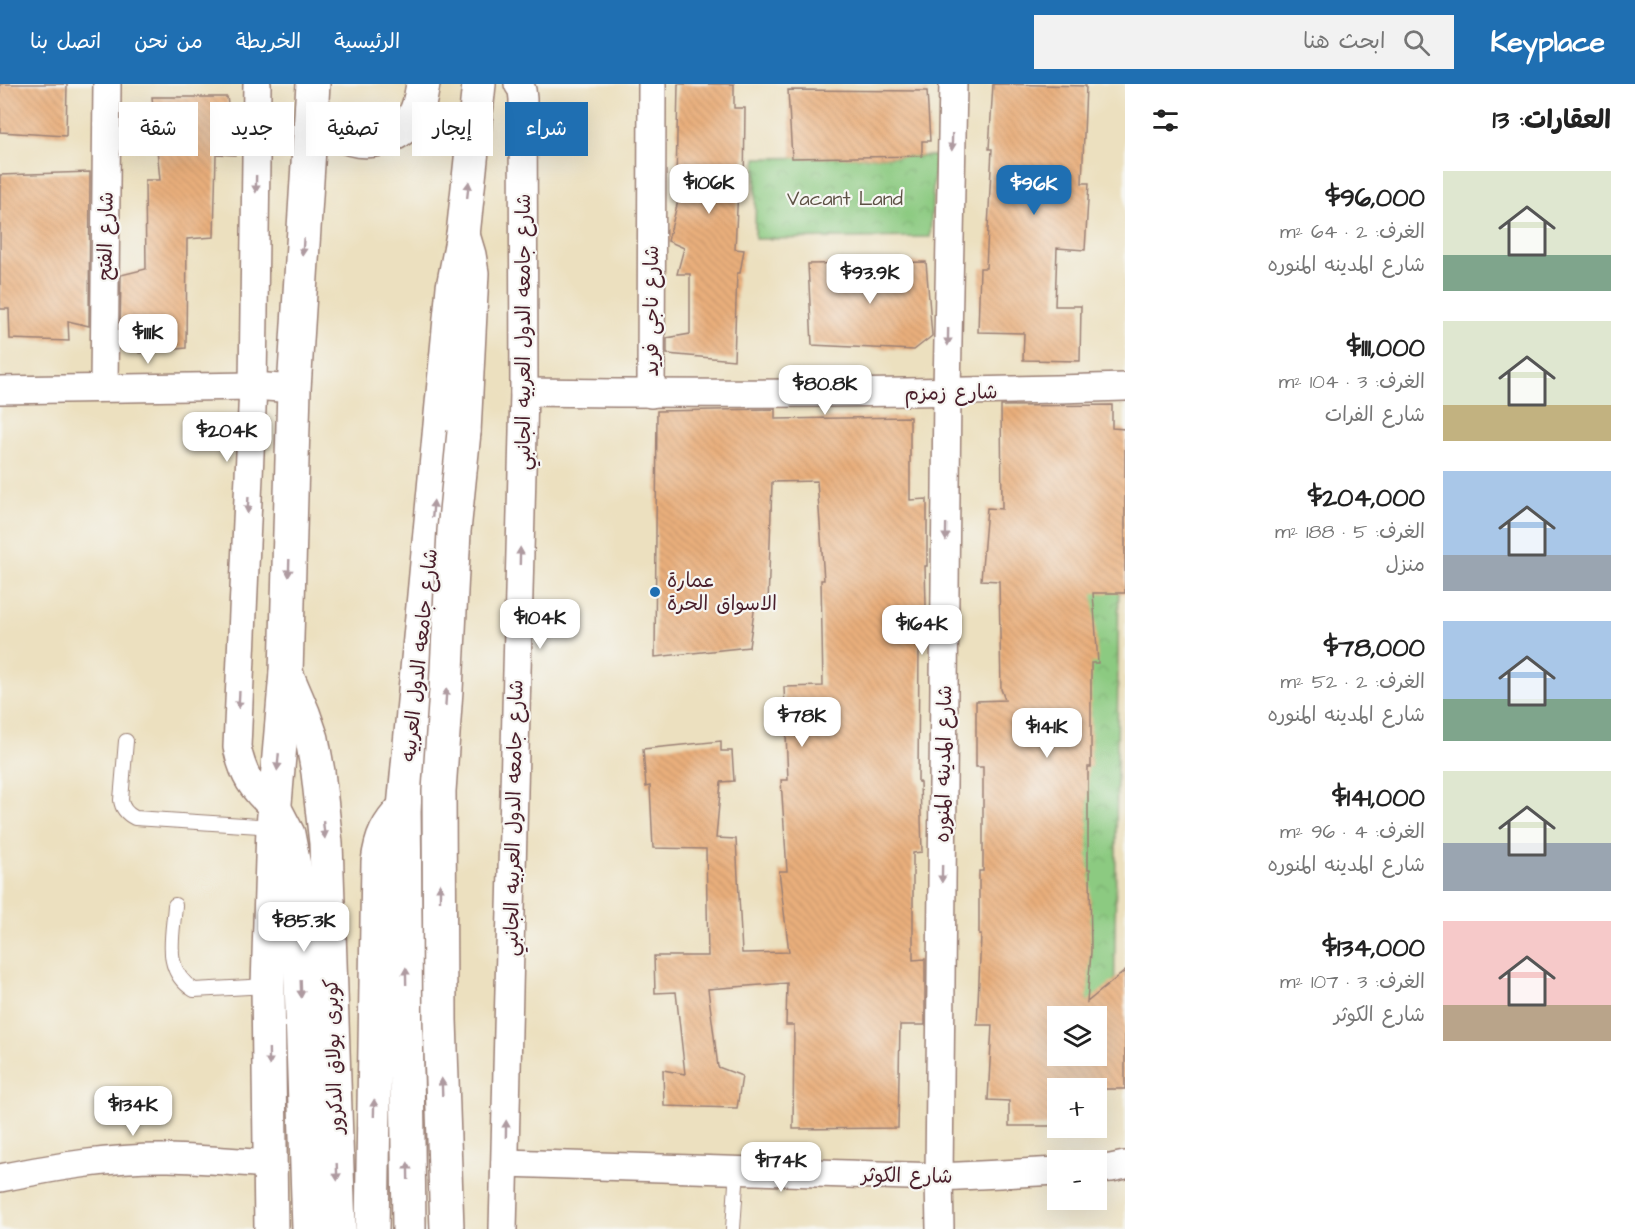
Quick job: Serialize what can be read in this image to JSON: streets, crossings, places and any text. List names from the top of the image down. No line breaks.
{"streets":{"main road":["شارع جامعه الدول العربيه","كوبرى بولاق الدكرور"],"street":["شارع الفتح","شارع ناجى فريد","شارع جامعه الدول العربيه الجانبي","شارع زمزم","شارع المدينه المنوره","شارع الكوثر"]},"crossings":[["شارع ناجى فريد","شارع زمزم"],["شارع جامعه الدول العربيه الجانبي","شارع زمزم"],["شارع جامعه الدول العربيه الجانبي","شارع الكوثر"],["شارع زمزم","شارع المدينه المنوره"],["شارع جامعه الدول العربيه","كوبرى بولاق الدكرور"],["شارع المدينه المنوره","شارع الكوثر"]],"one_way":["شارع جامعه الدول العربيه الجانبي","شارع المدينه المنوره"],"parks":["Vacant Land"],"places":["عمارة الاسواق الحرة"],"page":{"header":"Keyplace","search":"ابحث هنا","nav":["الرئيسية","الخريطة","من نحن","اتصل بنا"],"heading":"العقارات: 13","chip":["شراء","إيجار","تصفية","جديد","شقة"],"list":[{"name":"$96,000","note":"الغرف: 2 · 64 m² · شارع المدينه المنوره"},{"name":"$111,000","note":"الغرف: 3 · 104 m² · شارع الفرات"},{"name":"$204,000","note":"الغرف: 5 · 188 m² · منزل"},{"name":"$78,000","note":"الغرف: 2 · 52 m² · شارع المدينه المنوره"},{"name":"$141,000","note":"الغرف: 4 · 96 m² · شارع المدينه المنوره"},{"name":"$134,000","note":"الغرف: 3 · 107 m² · شارع الكوثر"}],"price":["$106K","$96K","$93.9K","$111K","$80.8K","$204K","$104K","$164K","$78K","$141K","$85.3K","$134K","$174K"],"map_buttons":["+","−"]}}
